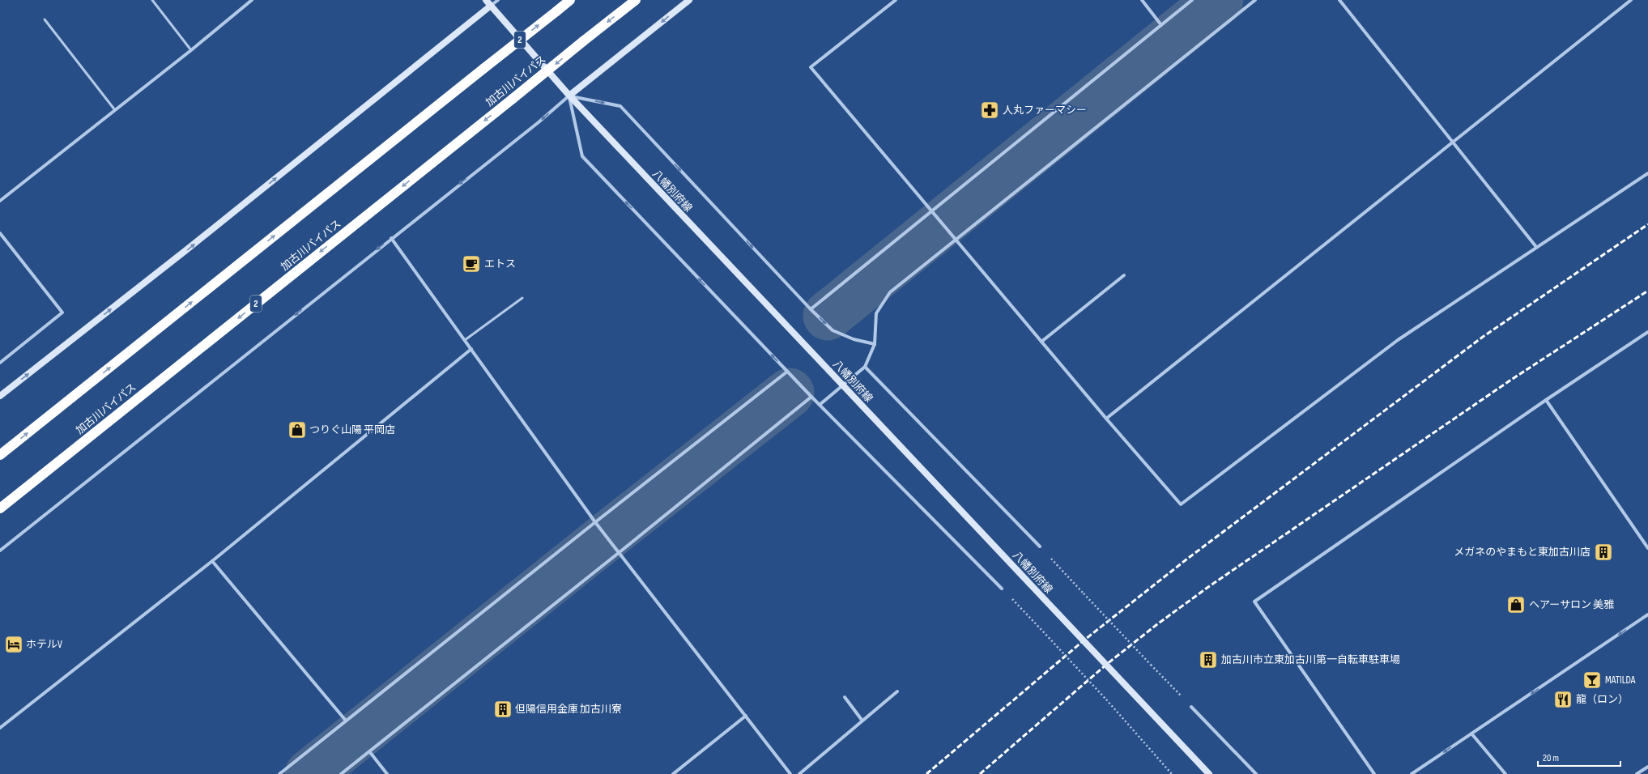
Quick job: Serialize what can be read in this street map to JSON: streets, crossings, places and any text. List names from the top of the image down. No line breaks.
{"streets":{"highway":["2","加古川バイパス"],"main road":["八幡別府線"]},"places":{"pharmacy":["人丸ファーマシー"],"cafe":["エトス"],"shop":["つりぐ山陽 平岡店","ヘアーサロン 美雅"],"building":["メガネのやまもと東加古川店","加古川市立東加古川第一自転車駐車場","但陽信用金庫 加古川寮"],"hotel":["ホテルV"],"bar":["MATILDA"],"restaurant":["龍（ロン）"]},"scale_bar":"20 m"}
